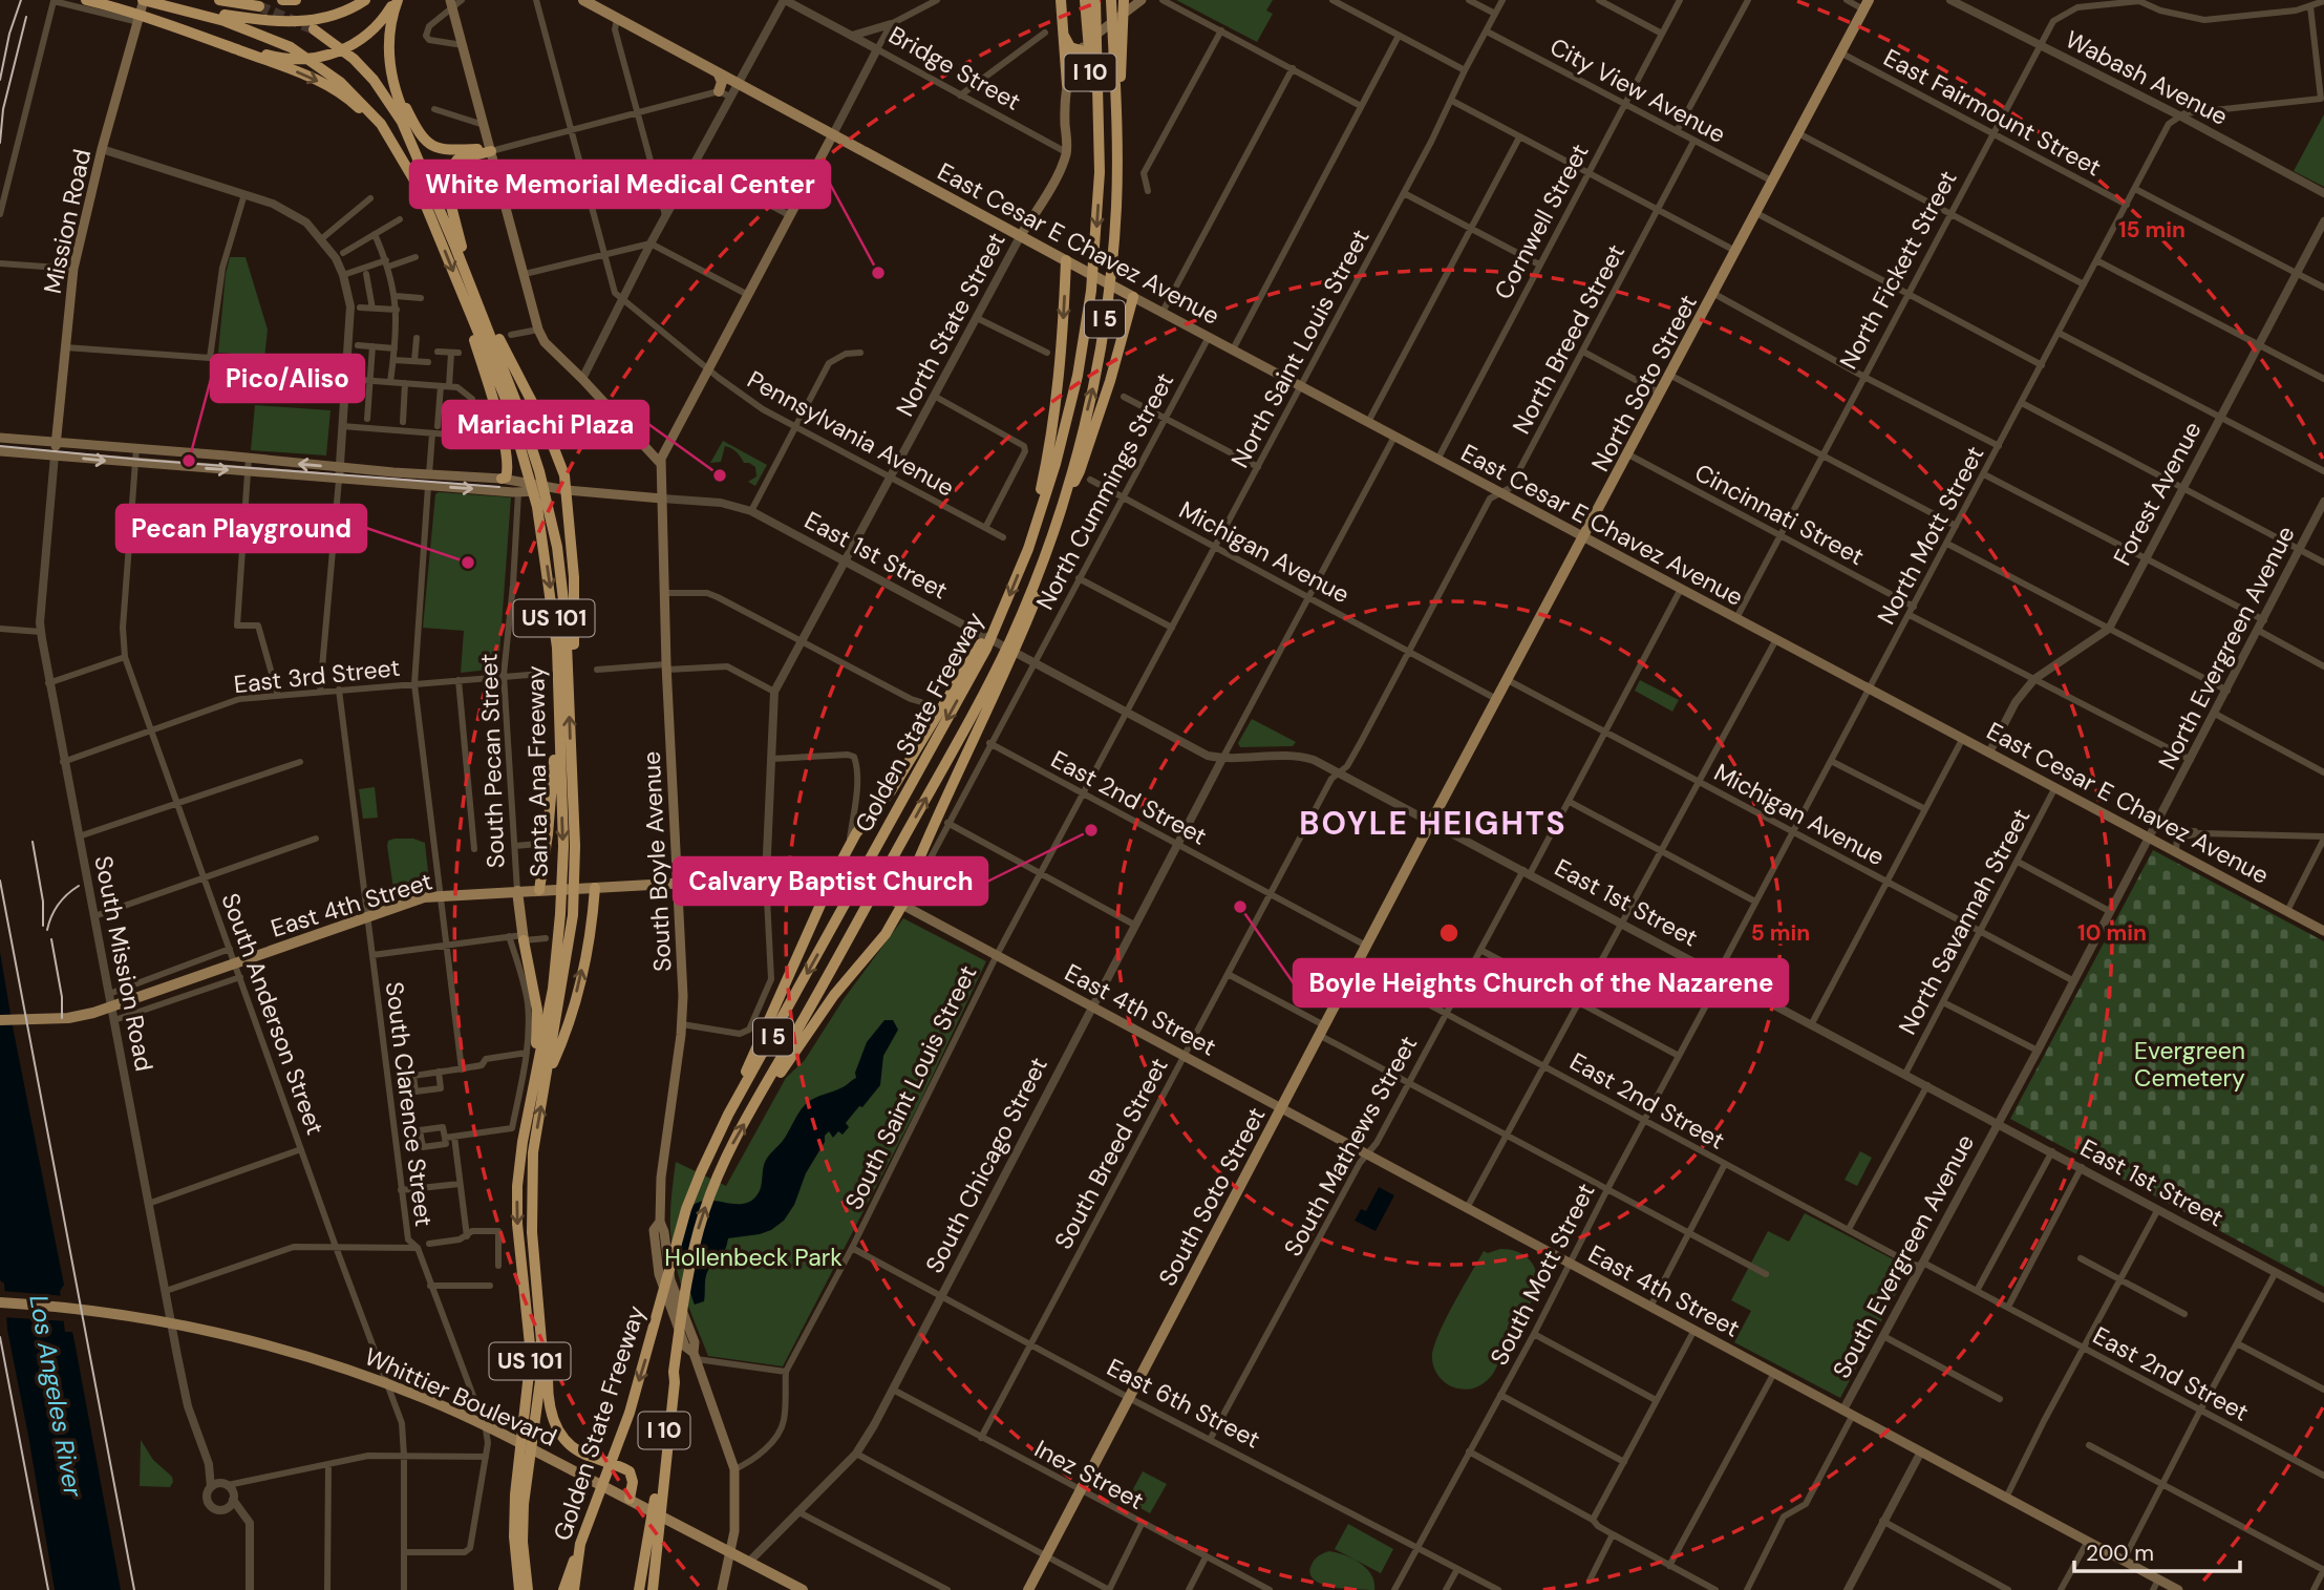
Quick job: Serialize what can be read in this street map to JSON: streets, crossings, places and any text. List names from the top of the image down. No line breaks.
{"streets":{"highway":["I 10","I 5","US 101","Golden State Freeway","Santa Ana Freeway"],"main road":["Mission Road","East Cesar E Chavez Avenue","North State Street","North Soto Street","East 1st Street","South Pecan Street","South Boyle Avenue","East 4th Street","South Soto Street","Whittier Boulevard"],"street":["Bridge Street","Wabash Avenue","City View Avenue","East Fairmount Street","Cornwell Street","North Fickett Street","North Breed Street","North Saint Louis Street","Pennsylvania Avenue","North Cummings Street","Forest Avenue","Cincinnati Street","North Mott Street","Michigan Avenue","North Evergreen Avenue","East 3rd Street","East 2nd Street","North Savannah Street","South Mission Road","South Anderson Street","South Saint Louis Street","South Clarence Street","South Mathews Street","South Breed Street","South Chicago Street","South Evergreen Avenue","South Mott Street","East 6th Street","Inez Street"]},"crossings":[["Bridge Street","North State Street"],["I 10","North State Street"],["I 10","Golden State Freeway"],["Wabash Avenue","North Fickett Street"],["Wabash Avenue","North Mott Street"],["City View Avenue","Cornwell Street"],["City View Avenue","North Breed Street"],["City View Avenue","North Saint Louis Street"],["City View Avenue","North Soto Street"],["East Fairmount Street","North Fickett Street"],["East Fairmount Street","North Soto Street"],["East Fairmount Street","North Mott Street"],["Mission Road","East 1st Street"],["Mission Road","Santa Ana Freeway"],["Mission Road","South Mission Road"],["Cornwell Street","East Cesar E Chavez Avenue"],["East Cesar E Chavez Avenue","North Fickett Street"],["East Cesar E Chavez Avenue","North State Street"],["East Cesar E Chavez Avenue","North Breed Street"],["East Cesar E Chavez Avenue","North Saint Louis Street"],["East Cesar E Chavez Avenue","North Soto Street"],["East Cesar E Chavez Avenue","North Cummings Street"],["East Cesar E Chavez Avenue","Forest Avenue"],["East Cesar E Chavez Avenue","North Mott Street"],["East Cesar E Chavez Avenue","North Evergreen Avenue"],["East Cesar E Chavez Avenue","North Savannah Street"],["East Cesar E Chavez Avenue","South Mathews Street"],["North Fickett Street","Cincinnati Street"],["North State Street","Pennsylvania Avenue"],["North State Street","East 1st Street"],["North Breed Street","Michigan Avenue"],["North Breed Street","East 1st Street"],["North Breed Street","South Breed Street"],["North Saint Louis Street","Michigan Avenue"],["North Saint Louis Street","East 1st Street"],["North Saint Louis Street","South Saint Louis Street"],["North Soto Street","Cincinnati Street"],["North Soto Street","Michigan Avenue"],["North Soto Street","East 1st Street"],["North Soto Street","South Soto Street"],["North Cummings Street","Michigan Avenue"],["North Cummings Street","East 1st Street"],["North Cummings Street","East 2nd Street"],["Cincinnati Street","North Mott Street"],["North Mott Street","Michigan Avenue"],["North Mott Street","East 1st Street"],["North Mott Street","South Mott Street"],["Michigan Avenue","North Evergreen Avenue"],["Michigan Avenue","North Savannah Street"],["Michigan Avenue","South Mathews Street"],["East 1st Street","North Evergreen Avenue"],["East 1st Street","South Pecan Street"],["East 1st Street","South Boyle Avenue"],["East 1st Street","North Savannah Street"],["East 1st Street","South Mission Road"],["East 1st Street","South Anderson Street"],["East 1st Street","South Saint Louis Street"],["East 1st Street","South Mathews Street"],["East 1st Street","South Breed Street"],["East 1st Street","South Chicago Street"],["East 1st Street","South Soto Street"],["East 1st Street","South Evergreen Avenue"],["East 1st Street","South Mott Street"],["North Evergreen Avenue","South Evergreen Avenue"],["East 3rd Street","South Pecan Street"],["East 3rd Street","South Mission Road"],["East 3rd Street","South Anderson Street"],["East 3rd Street","South Clarence Street"],["South Pecan Street","East 4th Street"],["East 2nd Street","South Saint Louis Street"],["East 2nd Street","South Mathews Street"],["East 2nd Street","South Breed Street"],["East 2nd Street","South Chicago Street"],["East 2nd Street","South Soto Street"],["East 2nd Street","South Evergreen Avenue"],["East 2nd Street","South Mott Street"],["South Boyle Avenue","East 4th Street"],["South Boyle Avenue","South Saint Louis Street"],["South Boyle Avenue","Whittier Boulevard"],["East 4th Street","South Anderson Street"],["East 4th Street","South Saint Louis Street"],["East 4th Street","South Clarence Street"],["East 4th Street","South Mathews Street"],["East 4th Street","South Breed Street"],["East 4th Street","South Chicago Street"],["East 4th Street","South Soto Street"],["East 4th Street","South Evergreen Avenue"],["East 4th Street","South Mott Street"],["South Anderson Street","South Clarence Street"],["South Saint Louis Street","East 6th Street"],["South Mathews Street","East 6th Street"],["South Breed Street","East 6th Street"],["South Breed Street","Inez Street"],["South Chicago Street","Whittier Boulevard"],["South Chicago Street","East 6th Street"],["South Chicago Street","Inez Street"],["South Soto Street","East 6th Street"],["South Soto Street","Inez Street"],["South Mott Street","East 6th Street"]],"districts":["BOYLE HEIGHTS"],"water":["Los Angeles River"],"parks":["Evergreen Cemetery","Hollenbeck Park"],"places":["White Memorial Medical Center","Pico/Aliso","Mariachi Plaza","Pecan Playground","Calvary Baptist Church","Boyle Heights Church of the Nazarene"],"scale_bar":"200 m","rings":["15 min","5 min","10 min"]}
